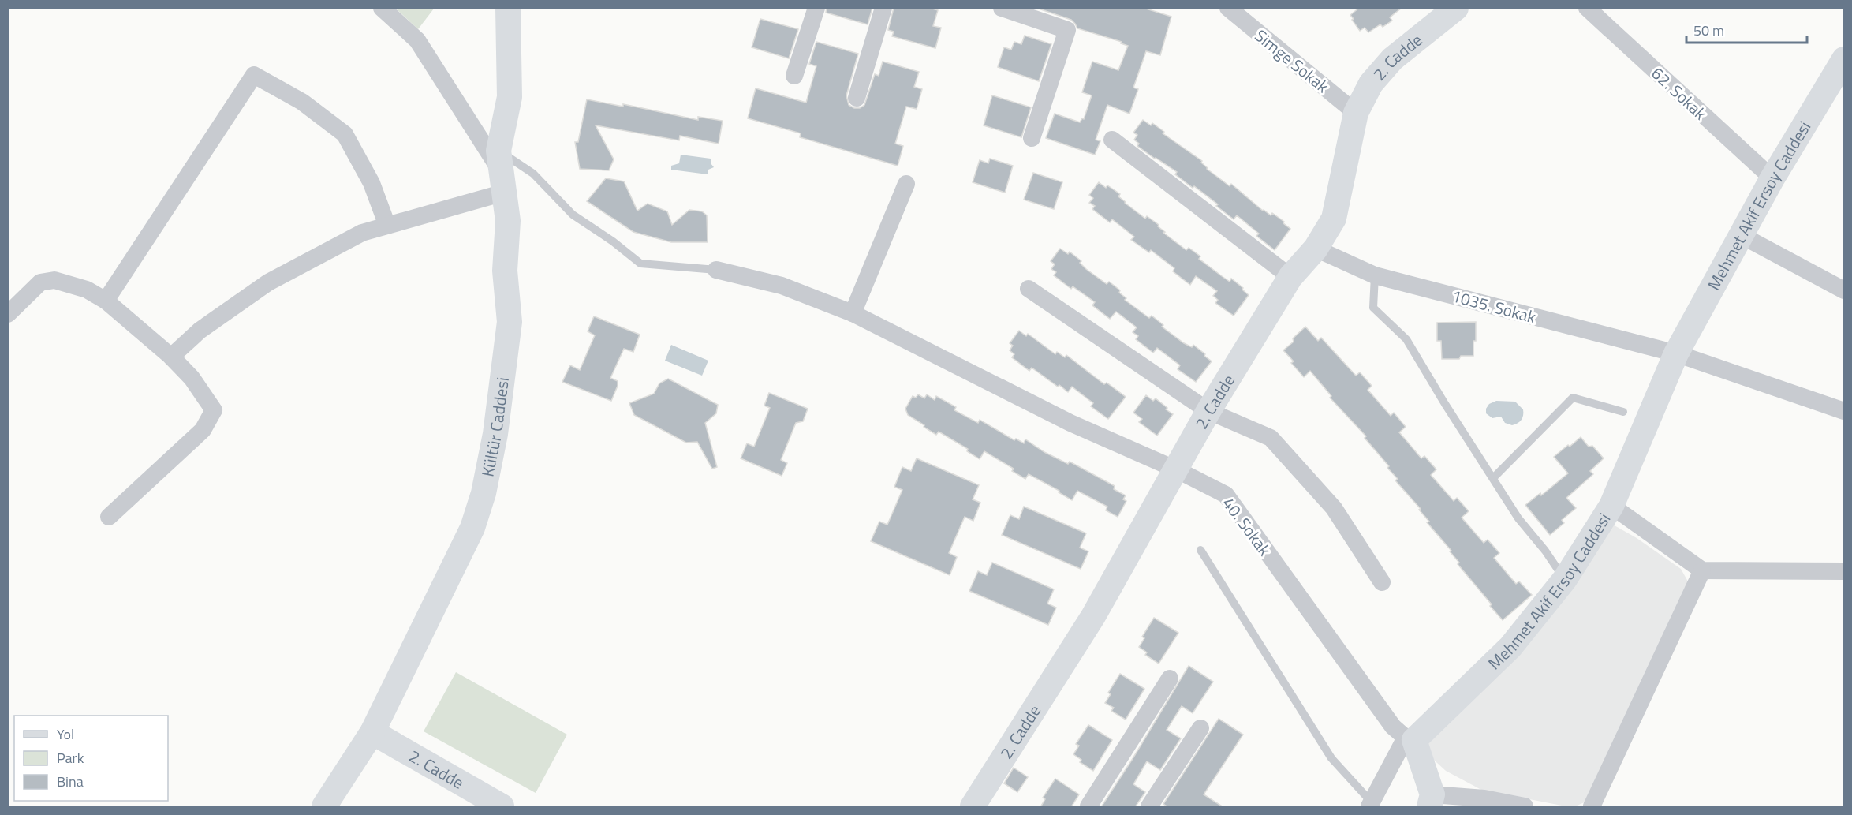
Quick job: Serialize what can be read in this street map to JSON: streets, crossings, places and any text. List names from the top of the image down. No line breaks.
{"streets":{"street":["2. Cadde","Simge Sokak","62. Sokak","Mehmet Akif Ersoy Caddesi","1035. Sokak","Kültür Caddesi","40. Sokak"]},"crossings":[["2. Cadde","Simge Sokak"],["2. Cadde","1035. Sokak"],["2. Cadde","Kültür Caddesi"],["2. Cadde","40. Sokak"],["62. Sokak","Mehmet Akif Ersoy Caddesi"],["Mehmet Akif Ersoy Caddesi","1035. Sokak"],["Mehmet Akif Ersoy Caddesi","40. Sokak"]],"legend":["Yol","Park","Bina"],"scale_bar":"50 m"}
